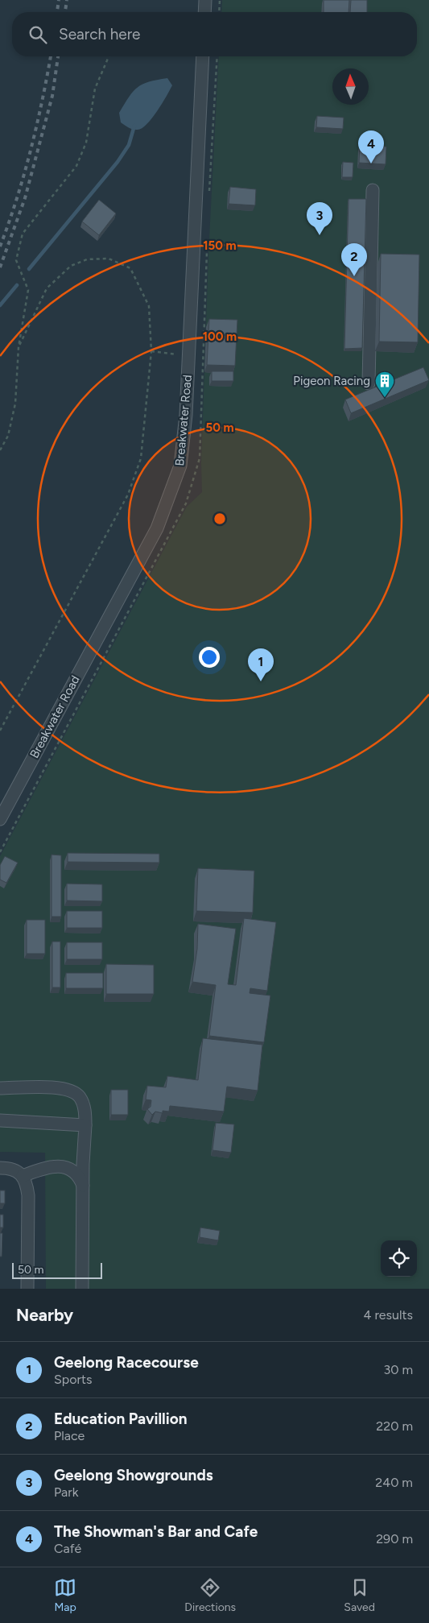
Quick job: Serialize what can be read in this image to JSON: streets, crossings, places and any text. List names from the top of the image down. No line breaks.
{"streets":{"street":["Breakwater Road"]},"places":{"building":["Pigeon Racing"]},"scale_bar":"50 m","north":"top","page":{"search":"Search here","pins":["4","3","2","1"],"scale":"50 m","heading":["Nearby","4 results"],"list":[{"mark":"1","name":"Geelong Racecourse","note":"Sports","value":"30 m"},{"mark":"2","name":"Education Pavillion","note":"Place","value":"220 m"},{"mark":"3","name":"Geelong Showgrounds","note":"Park","value":"240 m"},{"mark":"4","name":"The Showman's Bar and Cafe","note":"Café","value":"290 m"}],"nav":["Map","Directions","Saved"]},"rings":["150 m","100 m","50 m"]}
